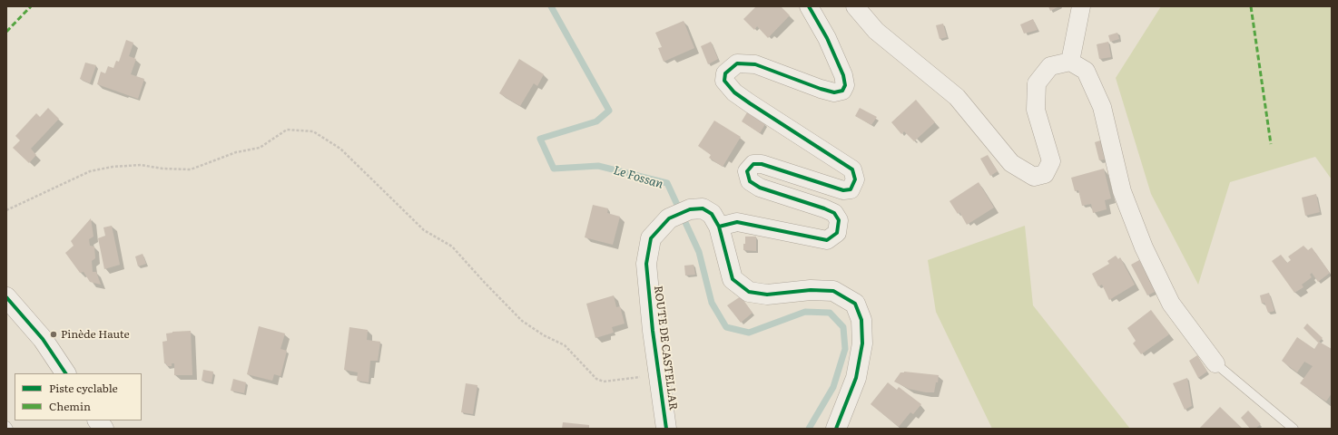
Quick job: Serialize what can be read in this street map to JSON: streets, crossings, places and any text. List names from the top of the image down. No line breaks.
{"streets":{"street":["ROUTE DE CASTELLAR"]},"water":["Le Fossan"],"places":["Pinède Haute"],"legend":["Piste cyclable","Chemin"]}
